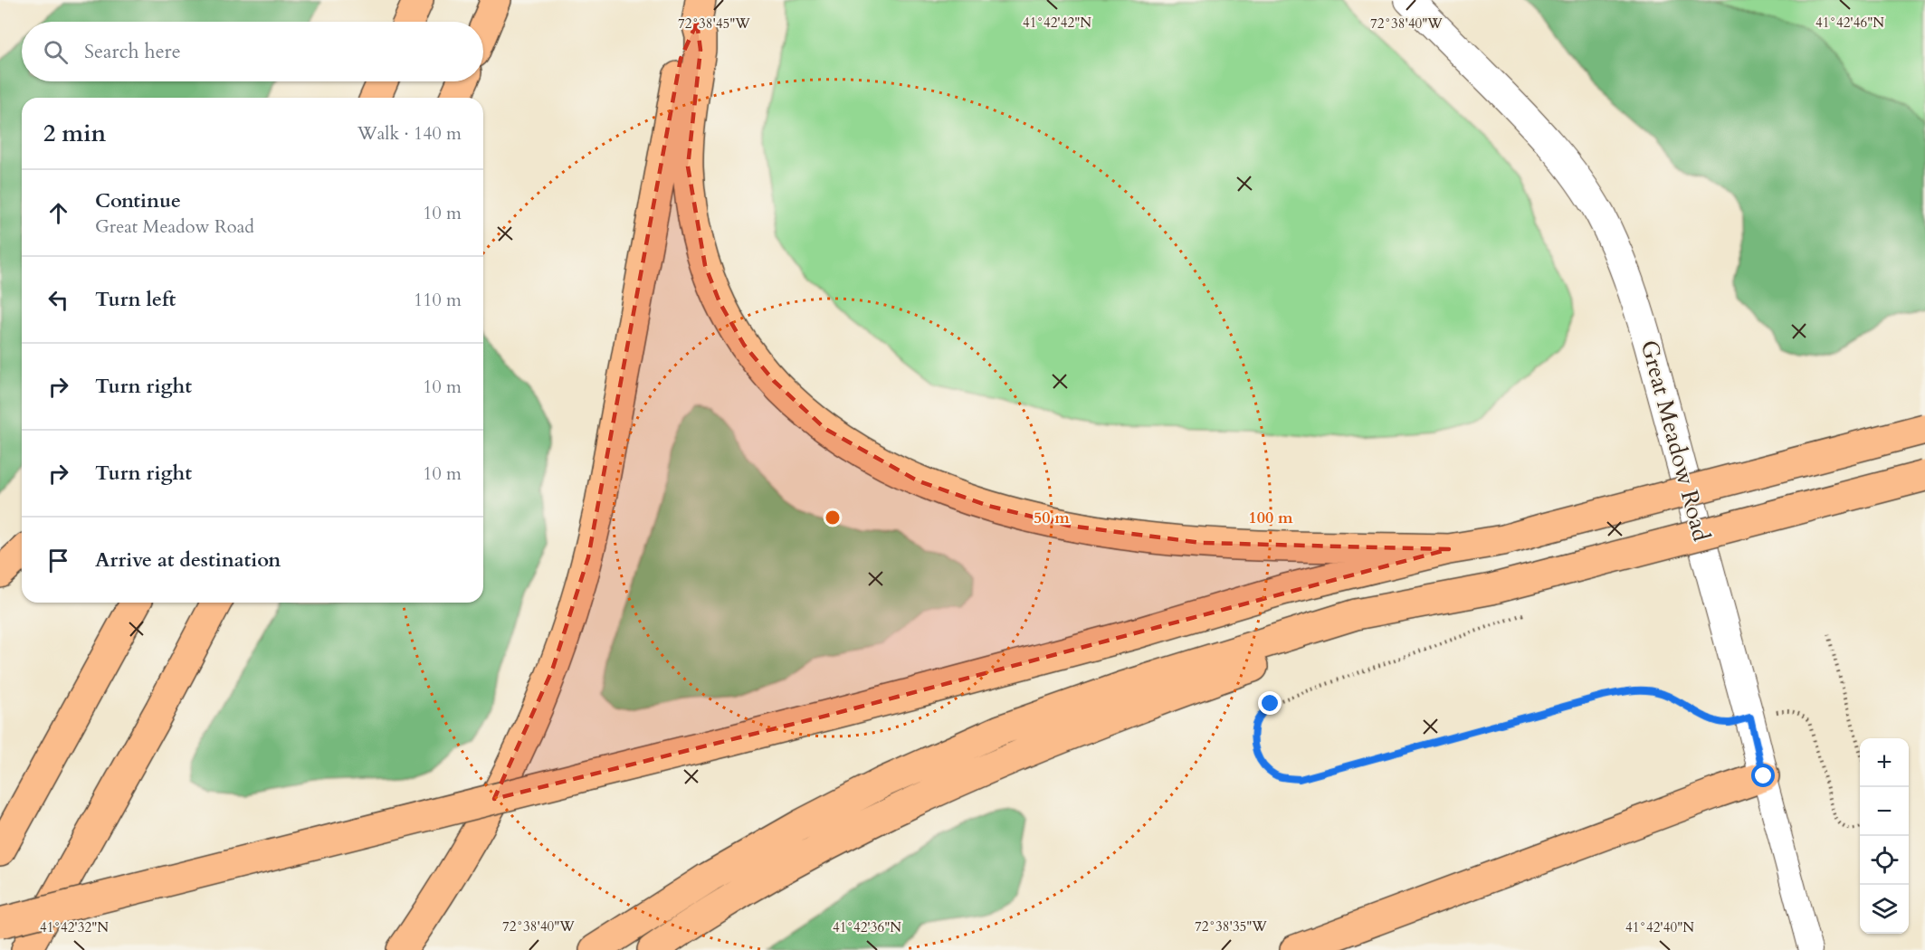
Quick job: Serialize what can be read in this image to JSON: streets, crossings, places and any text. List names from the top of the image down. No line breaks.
{"streets":{"street":["Great Meadow Road"]},"page":{"search":"Search here","heading":["2 min","Walk · 140 m"],"list":[["Continue","Great Meadow Road","10 m"],["Turn left","110 m"],["Turn right","10 m"],["Turn right","10 m"],"Arrive at destination"],"map_buttons":["+","−"]},"coordinates":["41°42'42\"N","41°42'46\"N","72°38'45\"W","72°38'40\"W","72°38'35\"W","41°42'32\"N","41°42'36\"N","41°42'40\"N"],"rings":["50 m","100 m"]}
